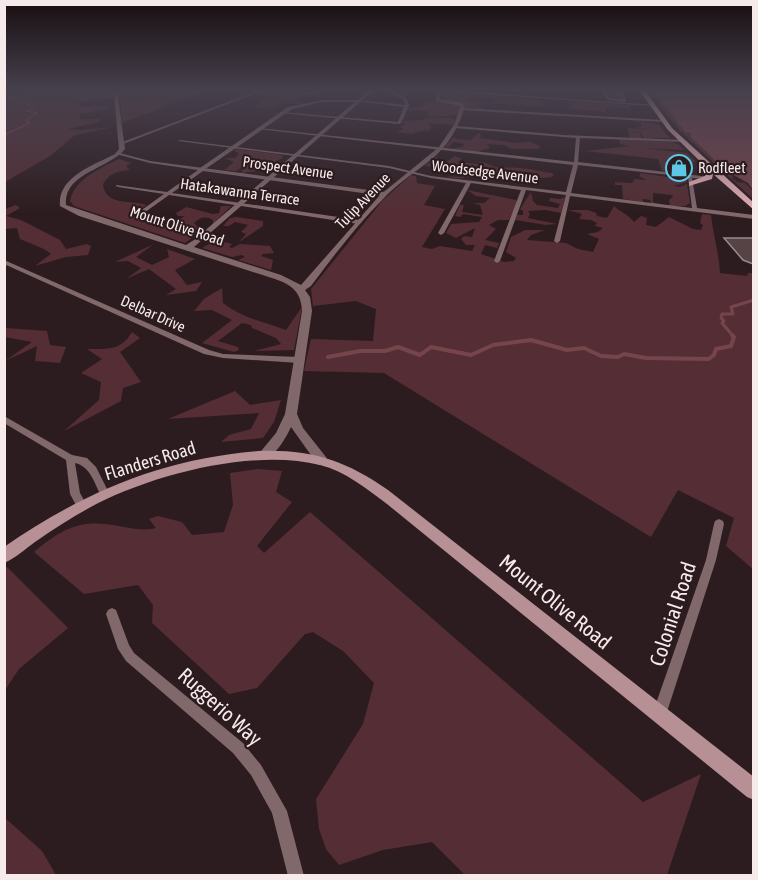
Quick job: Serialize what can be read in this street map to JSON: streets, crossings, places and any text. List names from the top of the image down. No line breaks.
{"streets":{"main road":["Mount Olive Road","Flanders Road"],"street":["Prospect Avenue","Woodsedge Avenue","Hatakawanna Terrace","Tulip Avenue","Delbar Drive","Colonial Road","Ruggerio Way"]},"crossings":[["Prospect Avenue","Tulip Avenue"],["Prospect Avenue","Mount Olive Road"],["Woodsedge Avenue","Tulip Avenue"],["Hatakawanna Terrace","Tulip Avenue"],["Tulip Avenue","Mount Olive Road"],["Mount Olive Road","Flanders Road"],["Mount Olive Road","Colonial Road"]],"places":{"shop":["Rodfleet"]}}
